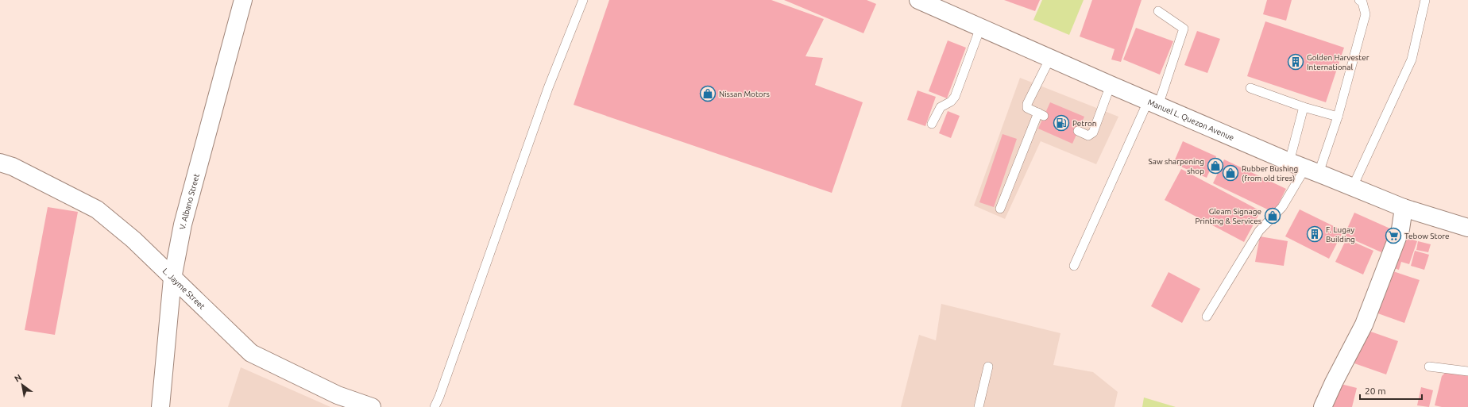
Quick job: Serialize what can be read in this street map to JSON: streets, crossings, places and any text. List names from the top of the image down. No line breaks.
{"streets":{"street":["Manuel L. Quezon Avenue","V. Albano Street","L. Jayme Street"]},"crossings":[["V. Albano Street","L. Jayme Street"]],"places":{"building":["Golden Harvester International","F. Lugay Building"],"shop":["Nissan Motors","Saw sharpening shop","Rubber Bushing (from old tires)","Gleam Signage Printing & Services"],"fuel station":["Petron"],"supermarket":["Tebow Store"]},"scale_bar":"20 m","north":"top left"}
